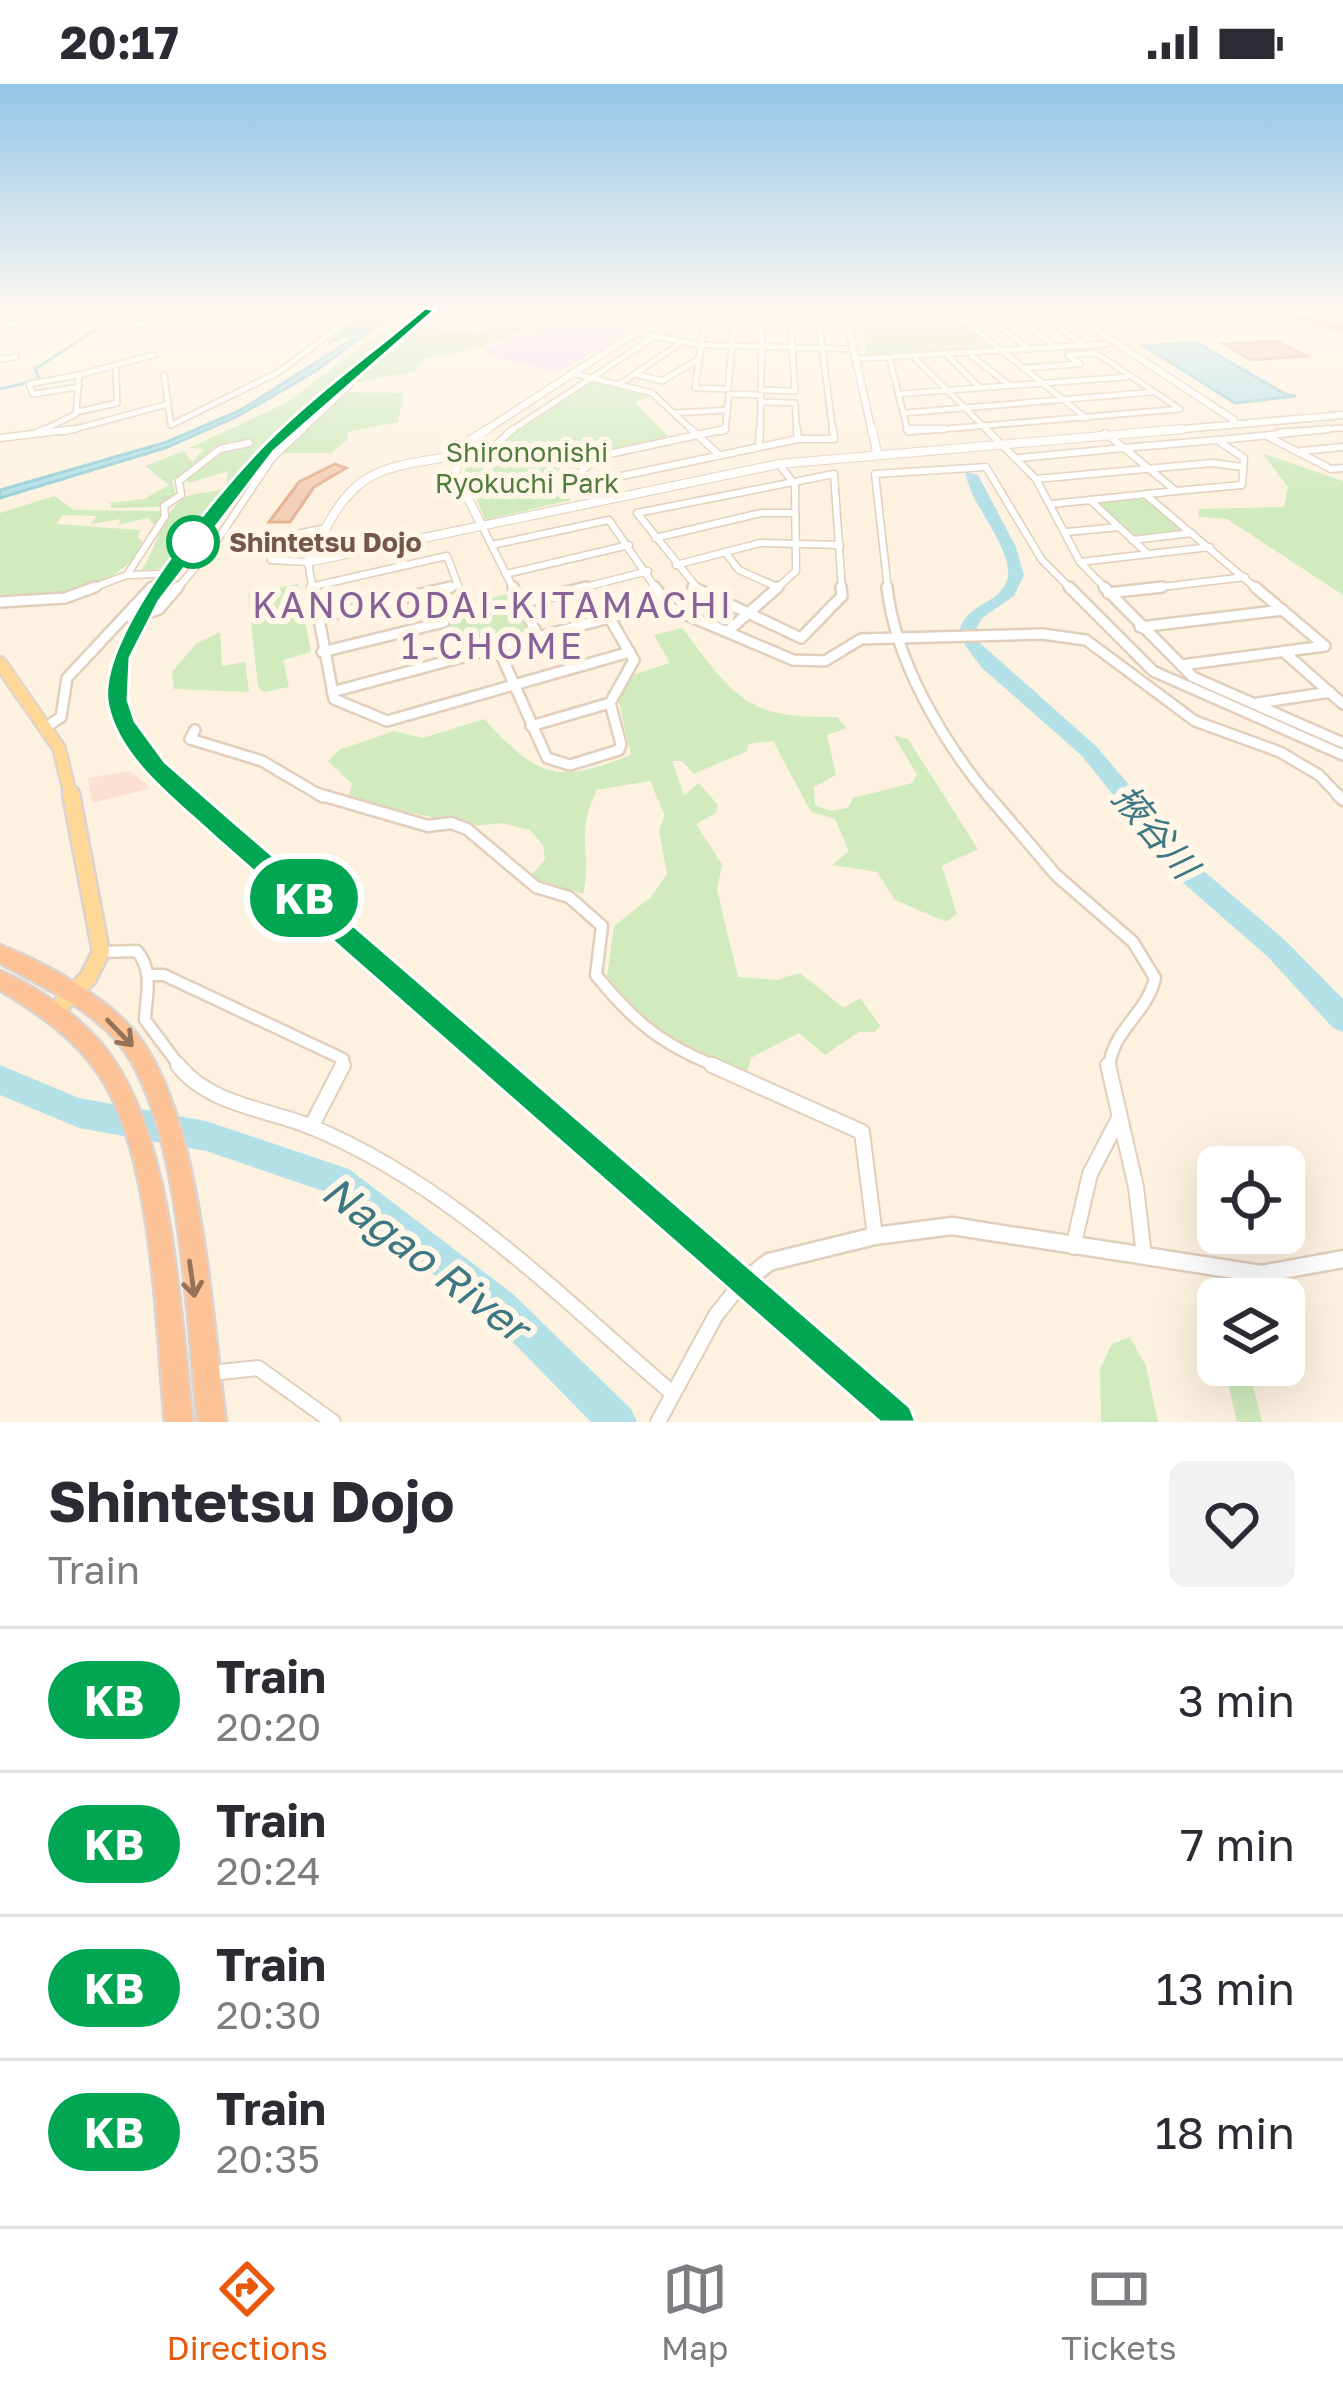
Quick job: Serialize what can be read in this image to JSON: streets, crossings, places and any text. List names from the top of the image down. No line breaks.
{"districts":["KANOKODAI-KITAMACHI 1-CHOME"],"water":["掖谷川","Nagao River"],"parks":["Shirononishi Ryokuchi Park"],"places":["Shintetsu Dojo"],"page":{"status":"20:17","on_map":"KB","heading":["Shintetsu Dojo","Train"],"list":[{"mark":"KB","name":"Train","note":"20:20","value":"3 min"},{"mark":"KB","name":"Train","note":"20:24","value":"7 min"},{"mark":"KB","name":"Train","note":"20:30","value":"13 min"},{"mark":"KB","name":"Train","note":"20:35","value":"18 min"}],"tabs":["Directions","Map","Tickets"]}}
